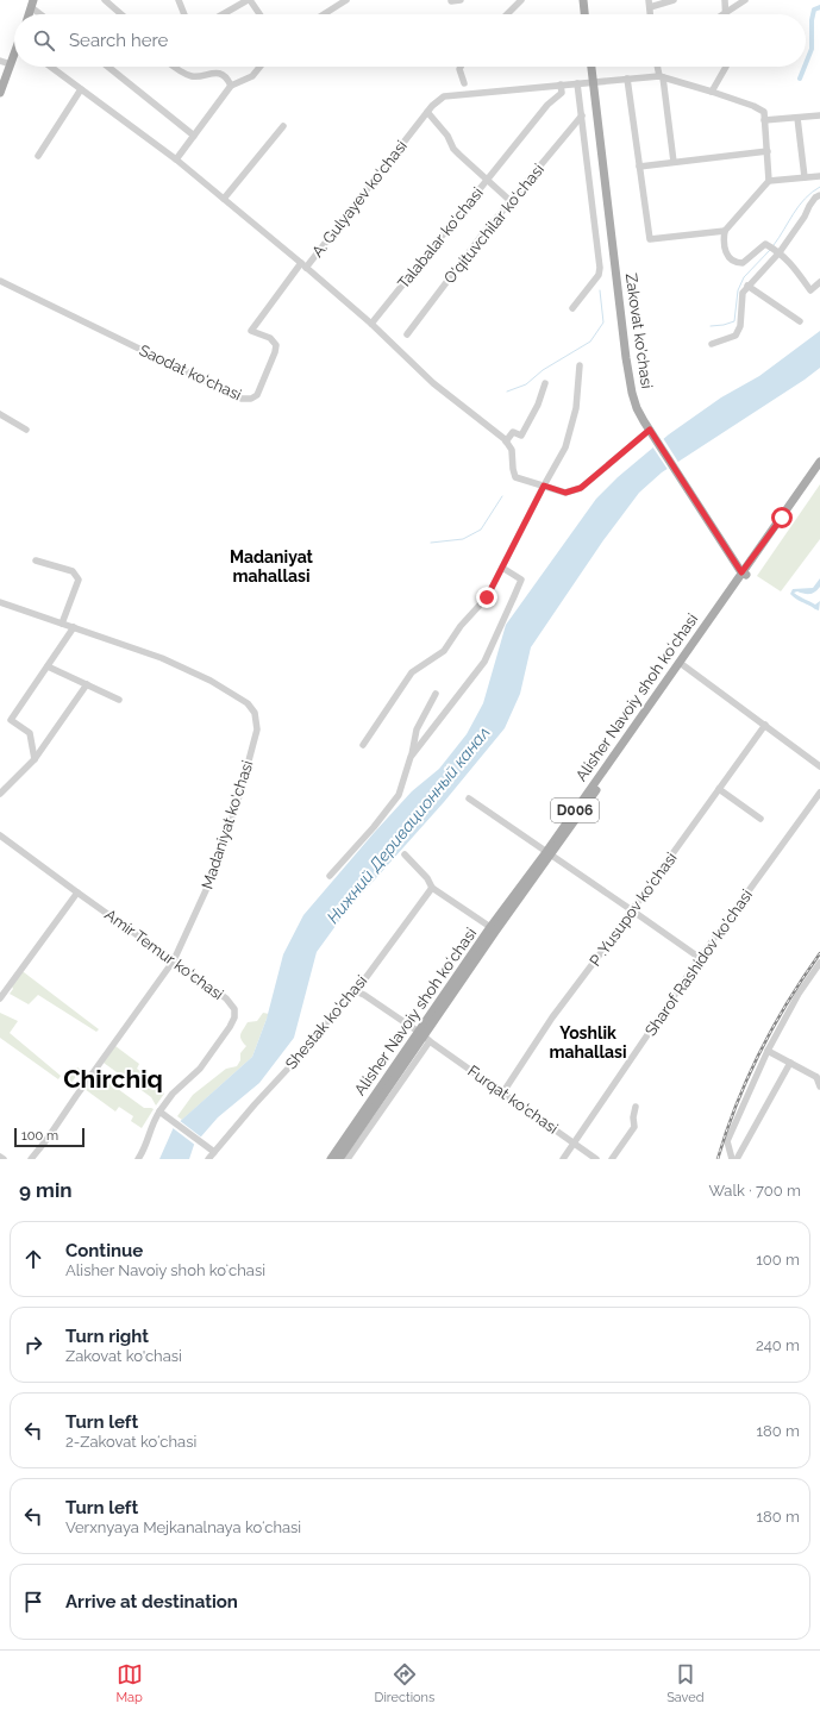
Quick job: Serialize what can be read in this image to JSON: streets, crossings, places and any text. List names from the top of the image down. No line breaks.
{"streets":{"main road":["Zakovat ko'chasi","Alisher Navoiy shoh koʻchasi","D006"],"street":["A. Gulyayev ko‘chasi","O‘qituvchilar ko‘chasi","Talabalar ko‘chasi","Saodat ko‘chasi","Madaniyat ko‘chasi","P .Yusupov ko'chasi","Amir Temur ko‘chasi","Sharof Rashidov ko'chasi","Shestak ko'chasi","Furqat ko'chasi"]},"crossings":[["A. Gulyayev ko‘chasi","Talabalar ko‘chasi"],["A. Gulyayev ko‘chasi","Zakovat ko'chasi"],["A. Gulyayev ko‘chasi","Saodat ko‘chasi"],["Zakovat ko'chasi","Alisher Navoiy shoh koʻchasi"],["Alisher Navoiy shoh koʻchasi","Furqat ko'chasi"],["Madaniyat ko‘chasi","Amir Temur ko‘chasi"],["P .Yusupov ko'chasi","Furqat ko'chasi"],["Sharof Rashidov ko'chasi","Furqat ko'chasi"],["Shestak ko'chasi","Furqat ko'chasi"]],"districts":["Madaniyat mahallasi","Yoshlik mahallasi","Chirchiq"],"water":["Нижний Деривационный канал"],"scale_bar":"100 m","page":{"search":"Search here","scale":"100 m","heading":["9 min","Walk · 700 m"],"list":[["Continue","Alisher Navoiy shoh koʻchasi","100 m"],["Turn right","Zakovat ko'chasi","240 m"],["Turn left","2-Zakovat ko‘chasi","180 m"],["Turn left","Verxnyaya Mejkanalnaya ko‘chasi","180 m"],"Arrive at destination"],"nav":["Map","Directions","Saved"]}}
